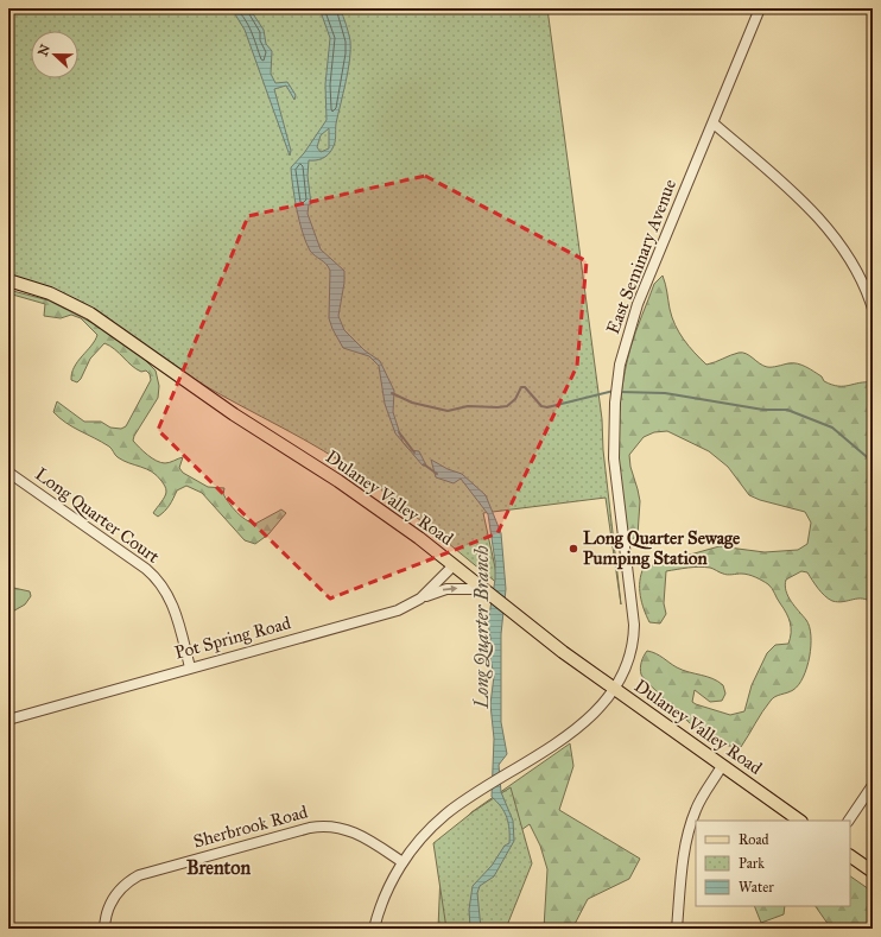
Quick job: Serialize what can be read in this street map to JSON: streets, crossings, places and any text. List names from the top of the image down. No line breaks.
{"streets":{"main road":["Dulaney Valley Road"],"street":["East Seminary Avenue","Long Quarter Court","Pot Spring Road","Sherbrook Road"]},"crossings":[["East Seminary Avenue","Dulaney Valley Road"],["East Seminary Avenue","Sherbrook Road"],["Dulaney Valley Road","Pot Spring Road"],["Long Quarter Court","Pot Spring Road"]],"districts":["Brenton"],"water":["Long Quarter Branch"],"places":["Long Quarter Sewage Pumping Station"],"legend":["Road","Park","Water"],"north":"left"}
